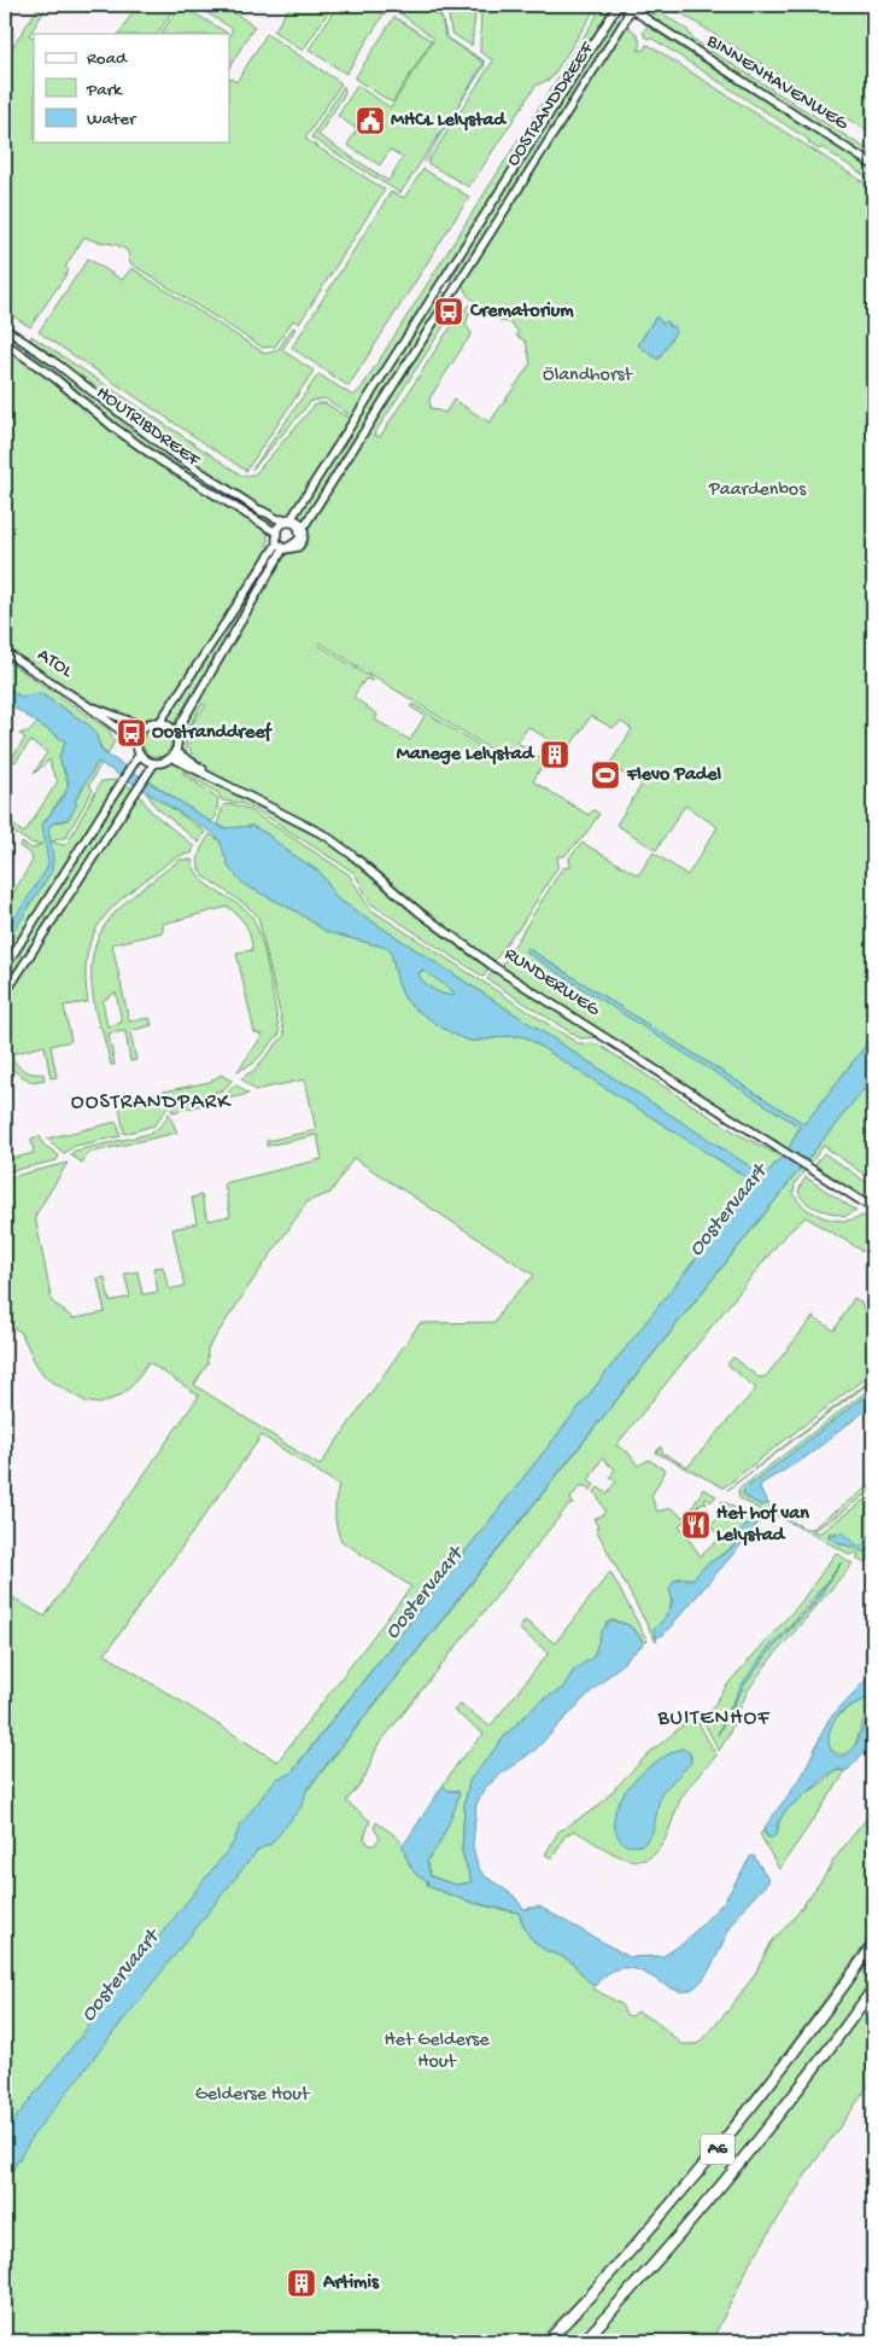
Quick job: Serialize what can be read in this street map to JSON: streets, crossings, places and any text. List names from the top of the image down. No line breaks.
{"streets":{"highway":["A6"],"main road":["BINNENHAVENWEG","OOSTRANDDREEF","HOUTRIBDREEF","ATOL","RUNDERWEG"]},"crossings":[["BINNENHAVENWEG","OOSTRANDDREEF"],["OOSTRANDDREEF","HOUTRIBDREEF"],["ATOL","RUNDERWEG"]],"districts":["OOSTRANDPARK","BUITENHOF"],"water":["Oostervaart"],"parks":["Ölandhorst","Paardenbos","Het Gelderse Hout","Gelderse Hout"],"places":{"public building":["MHCL Lelystad"],"bus stop":["Crematorium","Oostranddreef"],"building":["Manege Lelystad","Artimis"],"sports":["Flevo Padel"],"restaurant":["Het hof van Lelystad"]},"legend":["Road","Park","Water"]}
